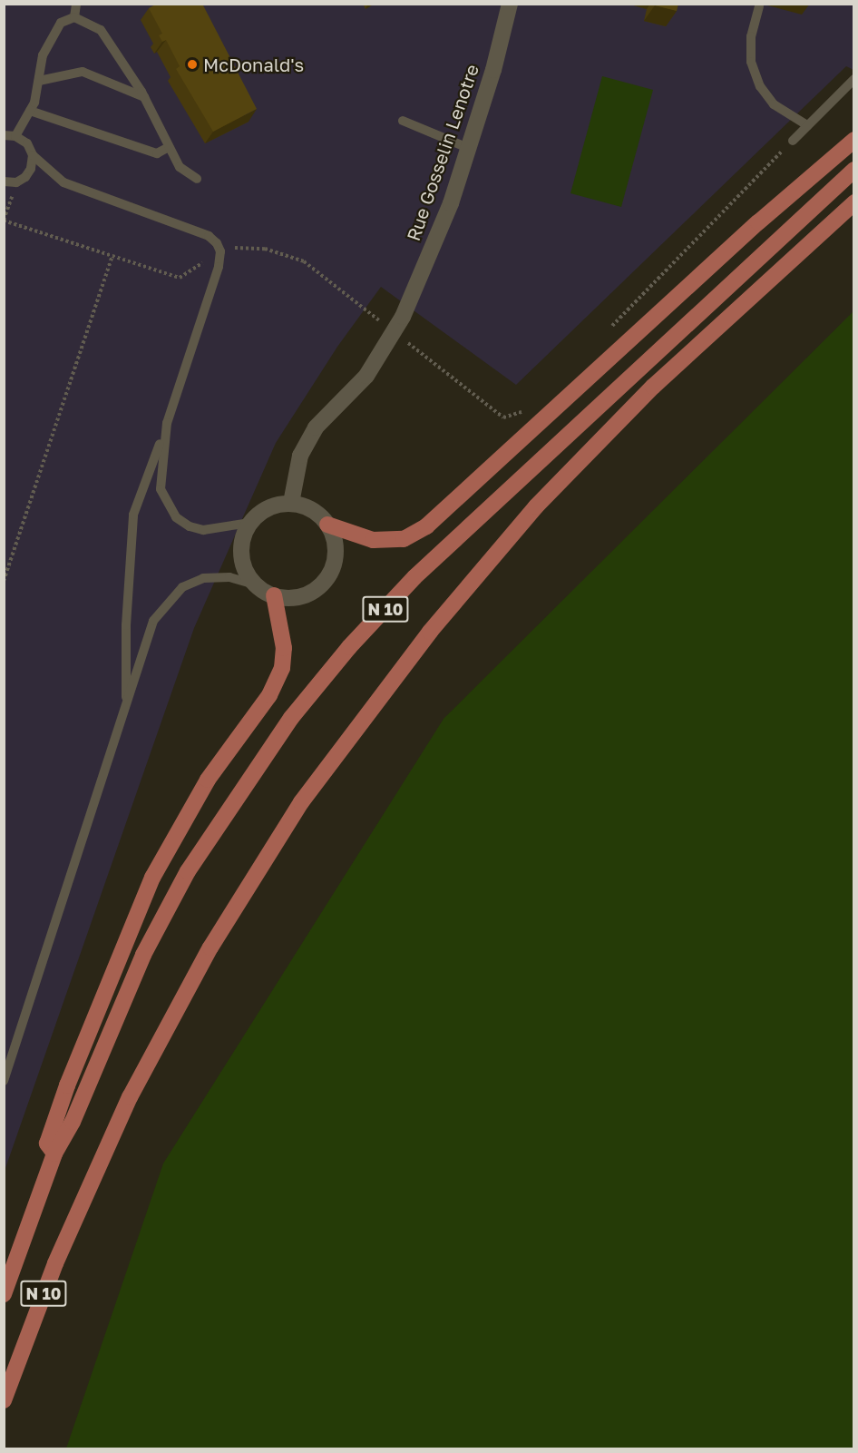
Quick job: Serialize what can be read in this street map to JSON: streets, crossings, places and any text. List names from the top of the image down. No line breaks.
{"streets":{"main road":["Rue Gosselin Lenotre","N 10"]},"places":["McDonald's"]}
